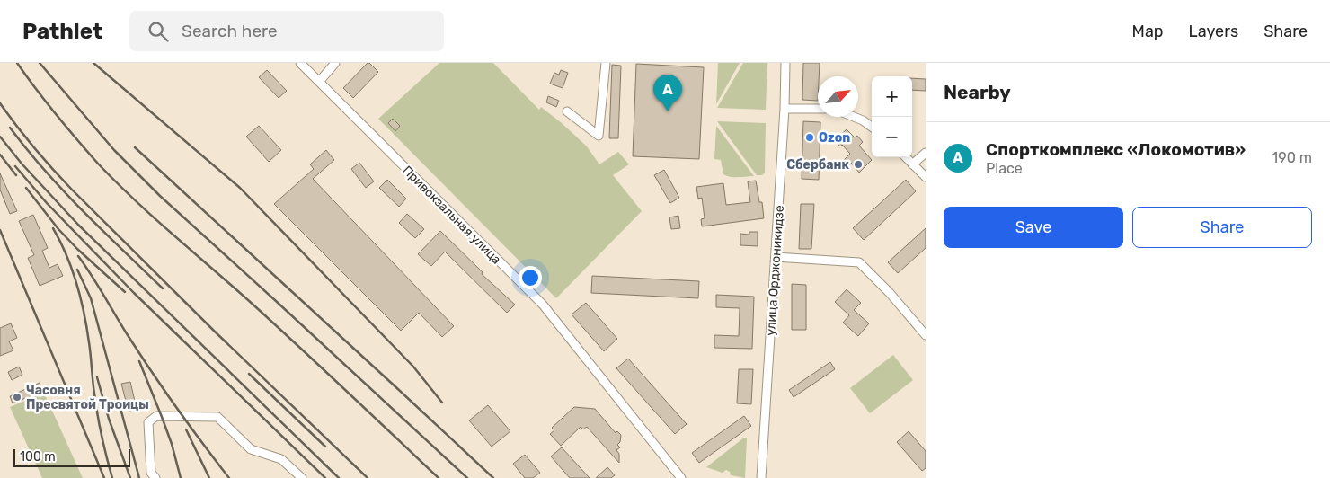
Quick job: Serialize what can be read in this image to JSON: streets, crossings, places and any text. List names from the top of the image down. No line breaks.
{"streets":{"street":["Привокзальная улица","улица Орджоникидзе"]},"places":["Ozon","Сбербанк","Часовня Пресвятой Троицы"],"scale_bar":"100 m","north":"top right","page":{"header":"Pathlet","search":"Search here","nav":["Map","Layers","Share"],"heading":"Nearby","pins":"A","map_buttons":["+","−"],"list":[{"mark":"A","name":"Спорткомплекс «Локомотив»","note":"Place","value":"190 m"}],"buttons":["Save","Share"],"scale":"100 m"}}
